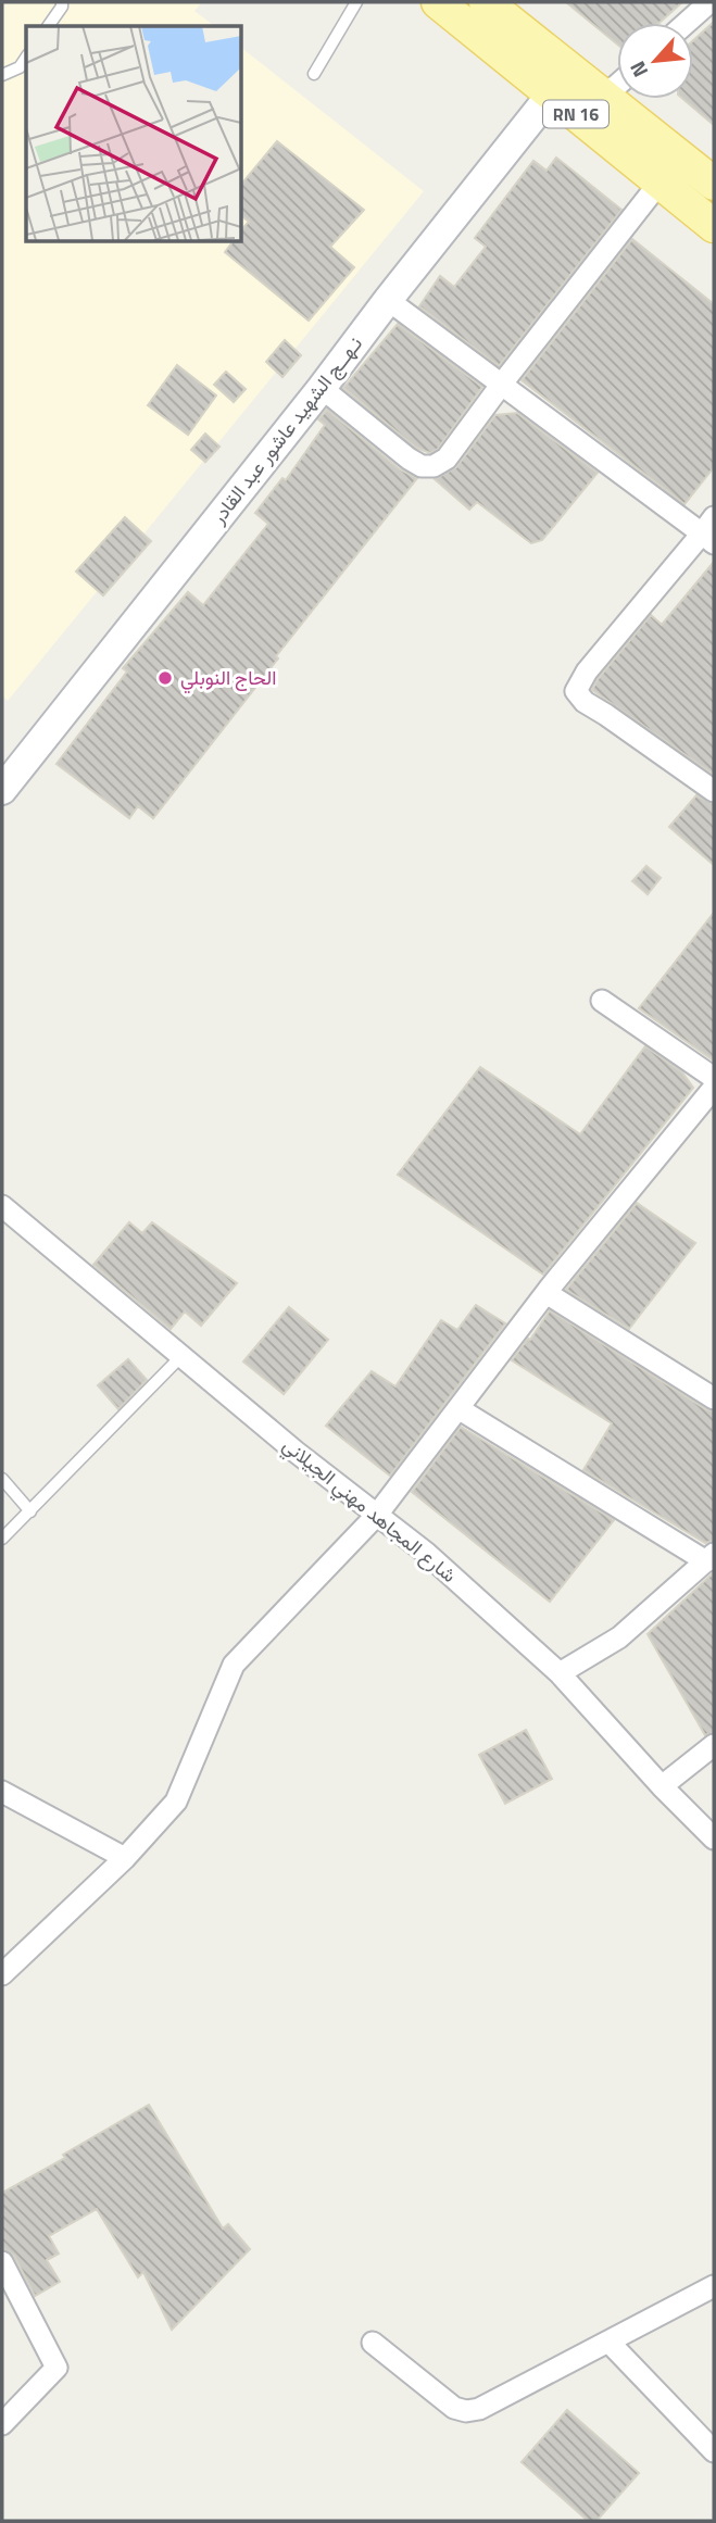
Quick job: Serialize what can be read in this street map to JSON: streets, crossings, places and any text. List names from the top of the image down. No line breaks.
{"streets":{"main road":["RN 16","نـهــج الشهيد عاشور عبد القادر"],"street":["شارع المجاهد مهني الجيلاني"]},"crossings":[["RN 16","نـهــج الشهيد عاشور عبد القادر"]],"places":["الحاج النوبلي"],"north":"bottom left"}
